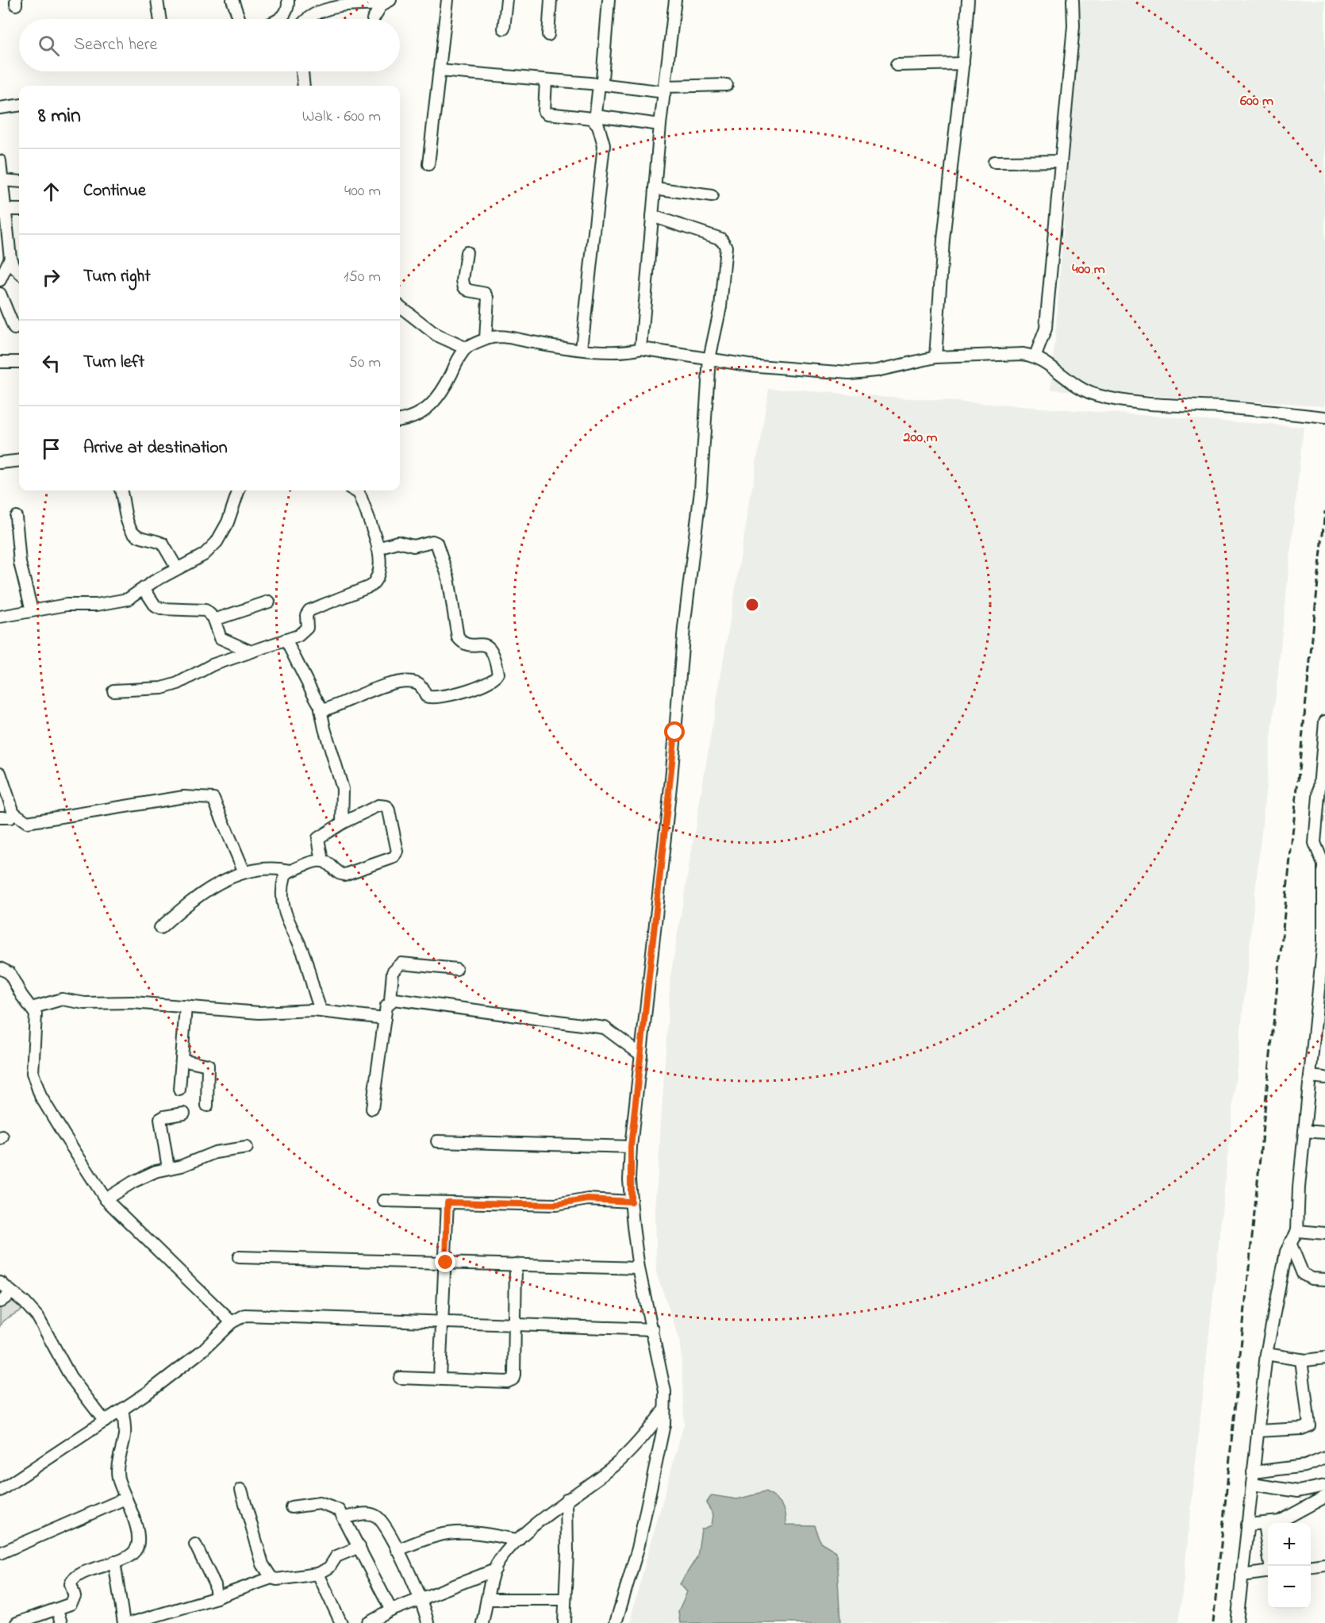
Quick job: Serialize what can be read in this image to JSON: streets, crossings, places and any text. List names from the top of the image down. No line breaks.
{"page":{"search":"Search here","heading":["8 min","Walk · 600 m"],"list":[["Continue","400 m"],["Turn right","150 m"],["Turn left","50 m"],"Arrive at destination"],"map_buttons":["+","−"]},"rings":["600 m","400 m","200 m"]}
